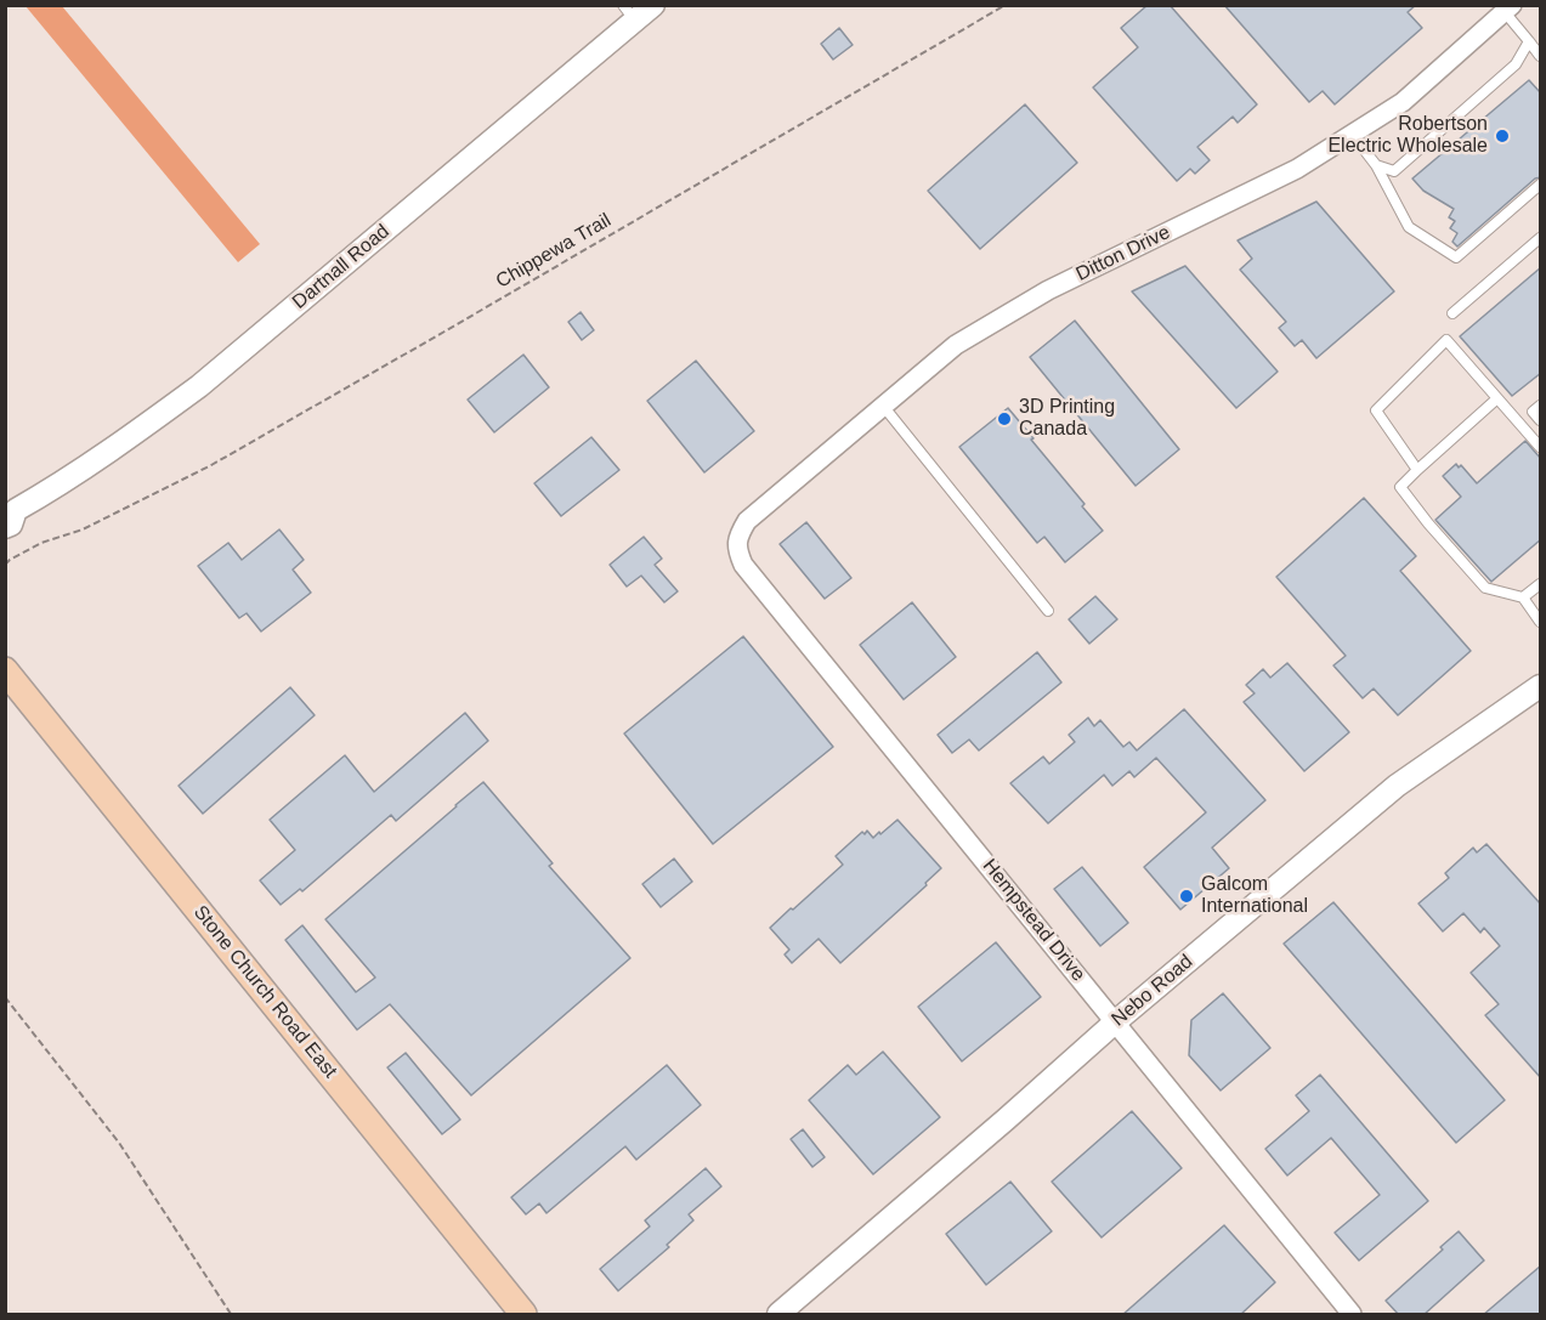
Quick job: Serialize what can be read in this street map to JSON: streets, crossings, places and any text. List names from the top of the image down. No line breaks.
{"streets":{"main road":["Stone Church Road East"],"street":["Ditton Drive","Dartnall Road","Hempstead Drive","Nebo Road"],"path":["Chippewa Trail"]},"crossings":[["Ditton Drive","Hempstead Drive"],["Hempstead Drive","Nebo Road"]],"places":["Robertson Electric Wholesale","3D Printing Canada","Galcom International"]}
